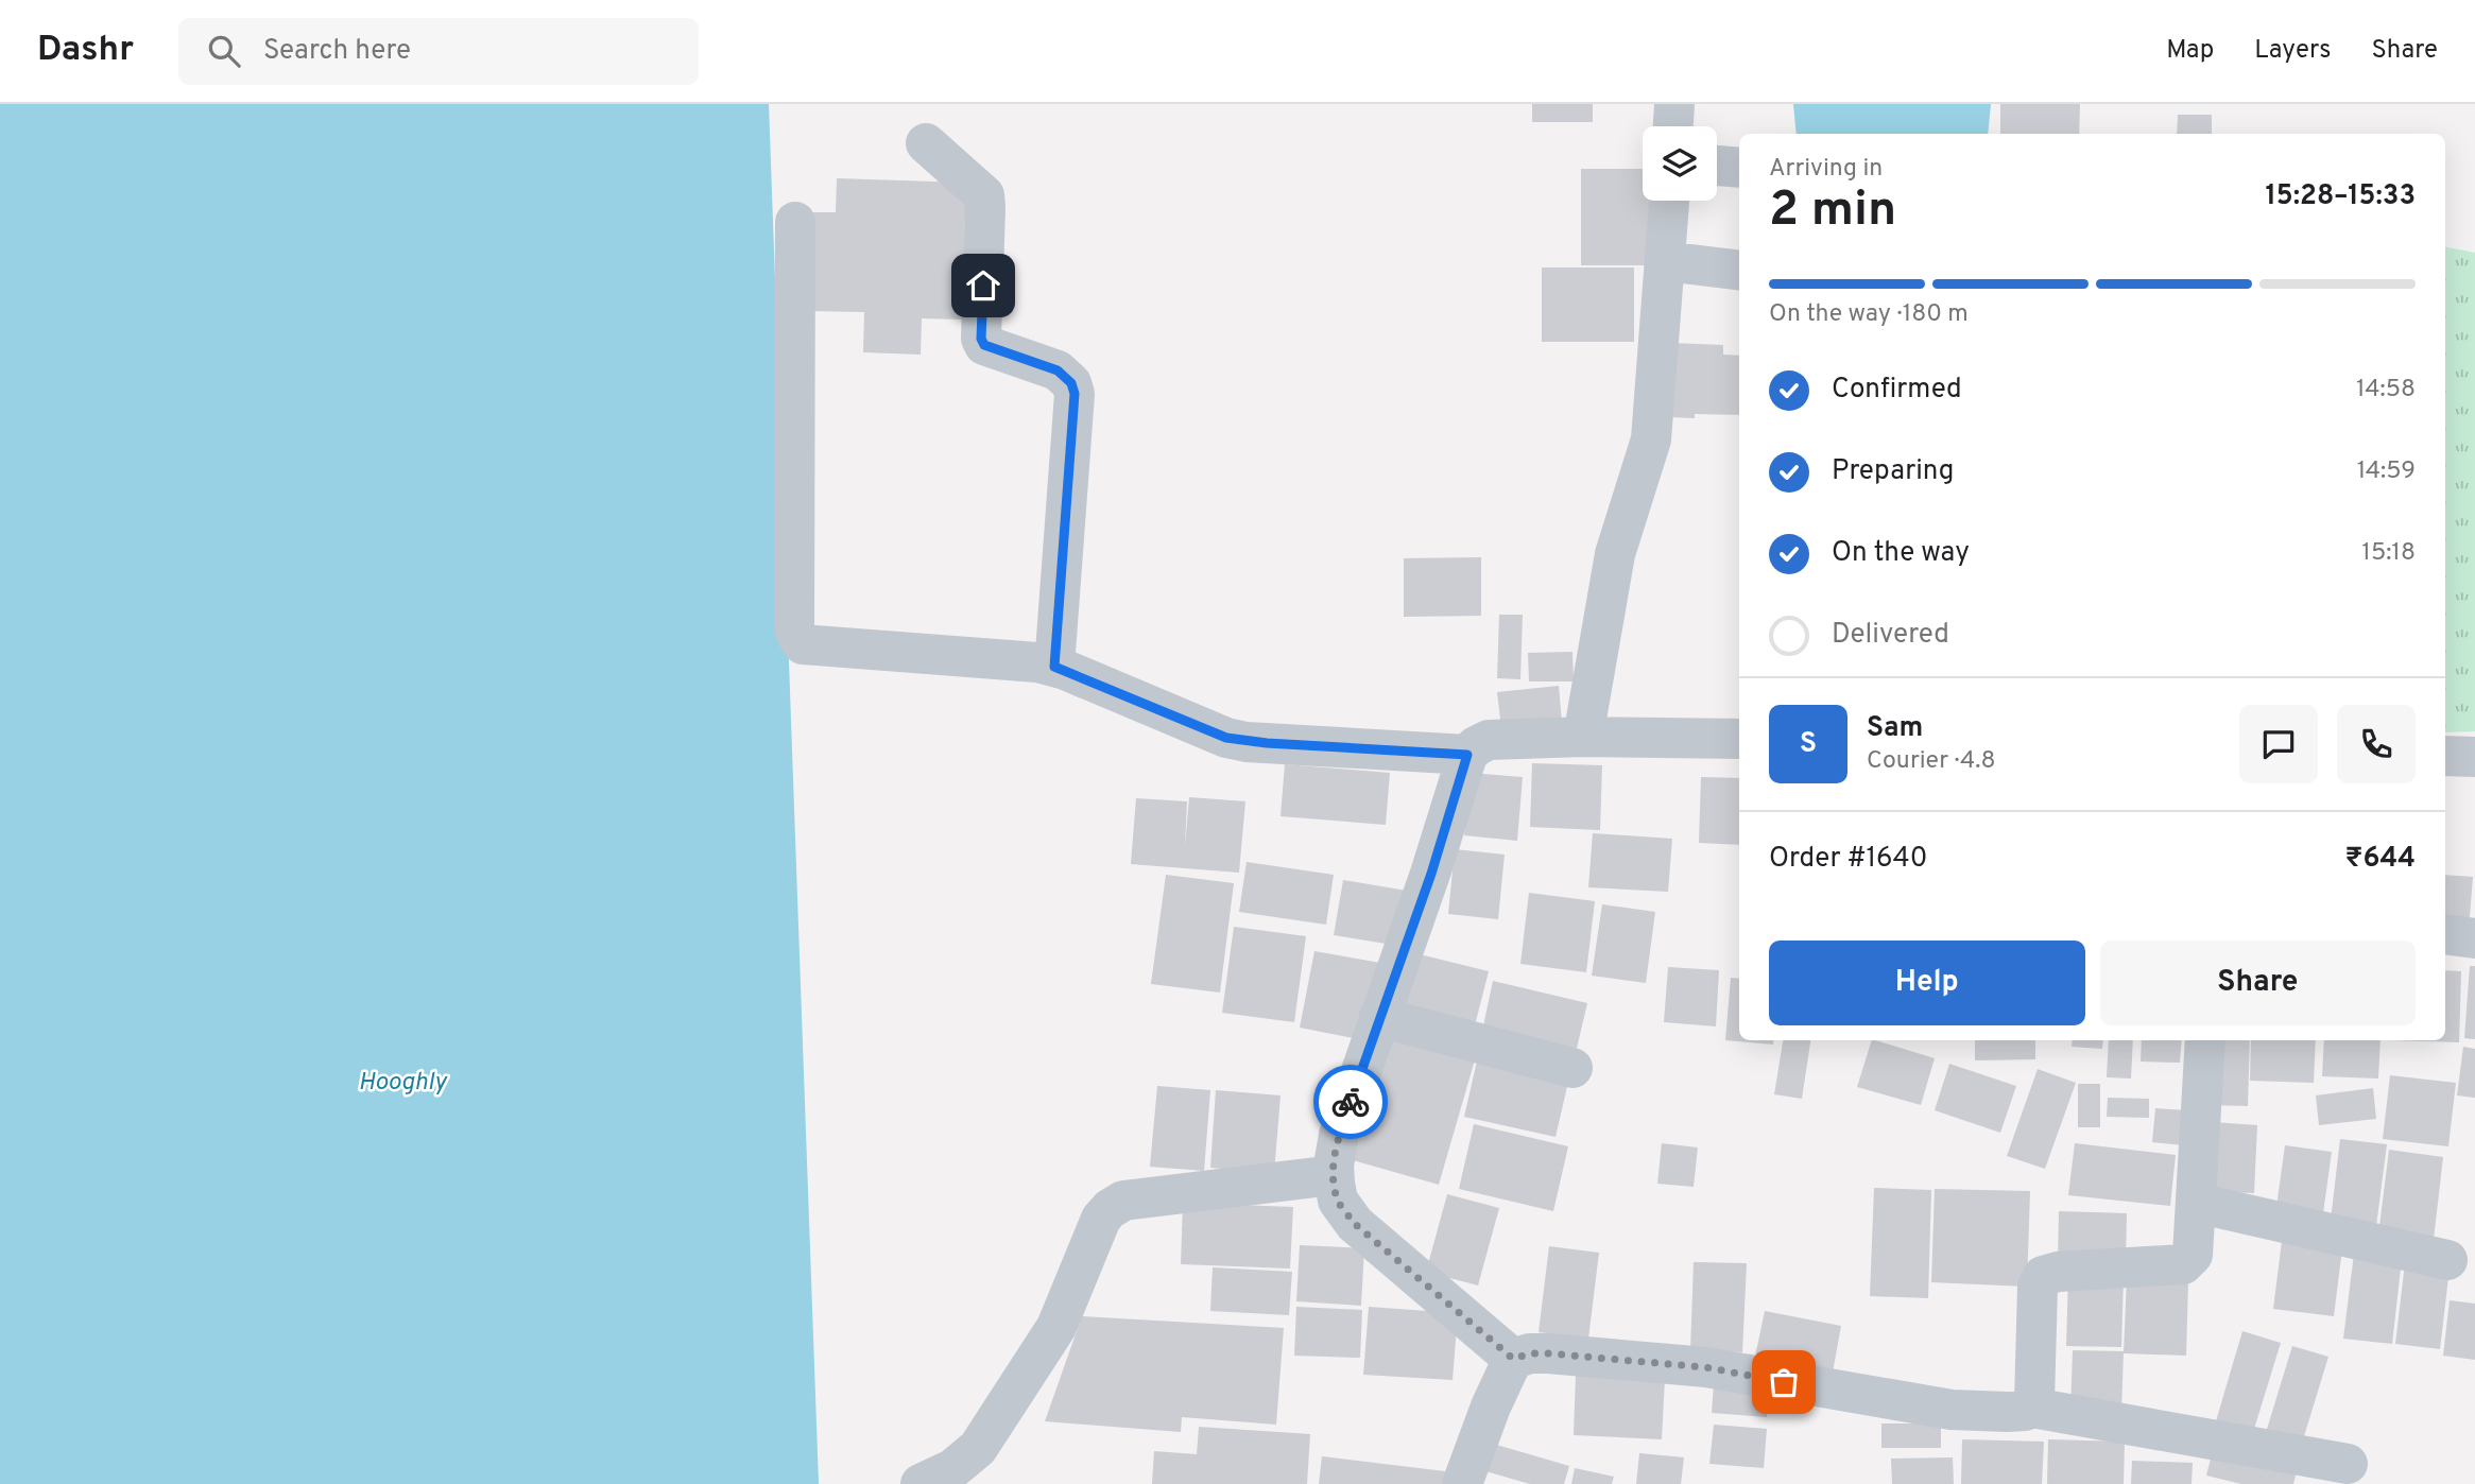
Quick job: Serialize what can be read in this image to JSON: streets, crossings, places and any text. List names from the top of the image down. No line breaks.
{"water":["Hooghly"],"page":{"header":"Dashr","search":"Search here","nav":["Map","Layers","Share"],"heading":["2 min","Arriving in","15:28–15:33"],"panel":["Sam","Courier · 4.8","Order #1640","₹644"],"bar":"On the way · 180 m","list":[["Confirmed","14:58"],["Preparing","14:59"],["On the way","15:18"],"Delivered"],"round":"S","buttons":["Help","Share"]}}
